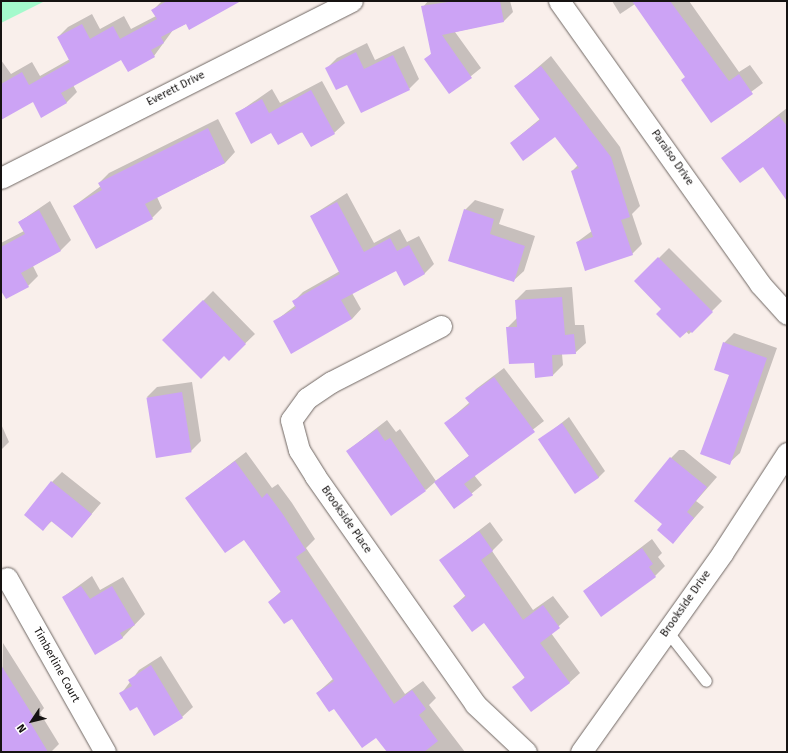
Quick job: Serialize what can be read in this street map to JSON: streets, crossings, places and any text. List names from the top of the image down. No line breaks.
{"streets":{"street":["Everett Drive","Paraiso Drive","Brookside Place","Brookside Drive","Timberline Court"]},"north":"bottom left"}
